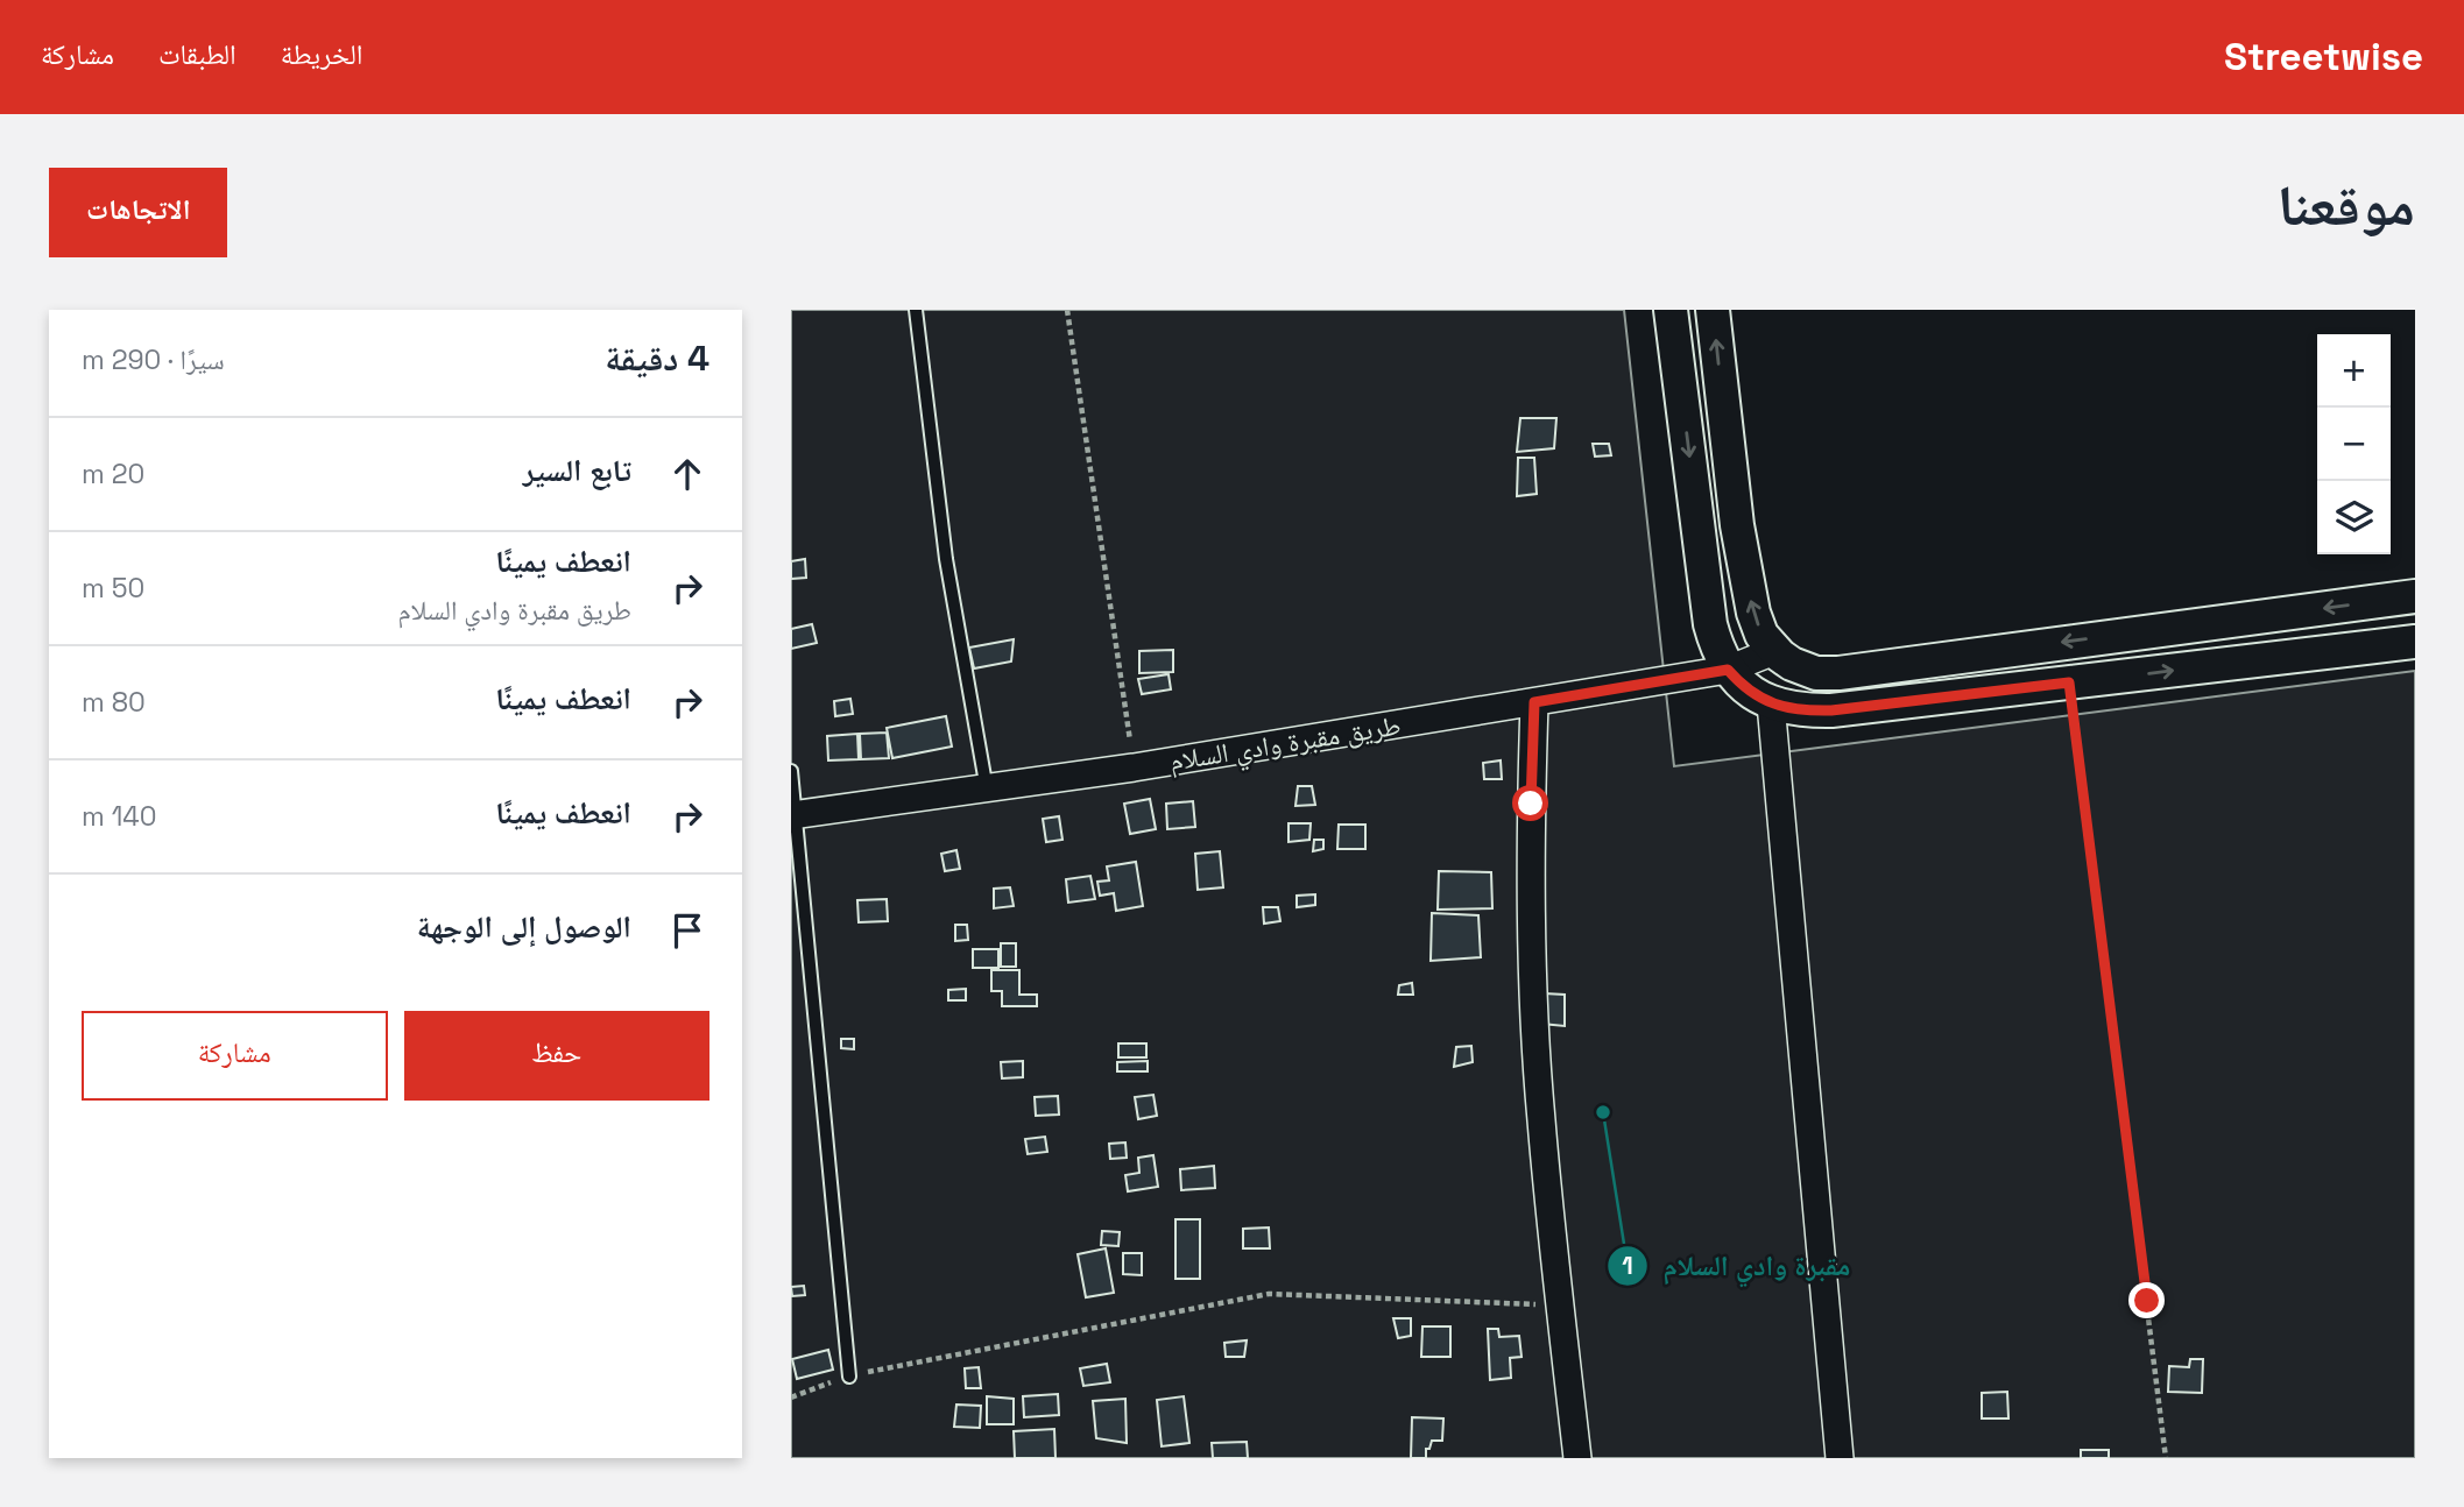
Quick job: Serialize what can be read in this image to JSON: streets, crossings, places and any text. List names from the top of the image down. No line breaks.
{"streets":{"street":["طريق مقبرة وادي السلام"]},"places":["مقبرة وادي السلام"],"page":{"header":"Streetwise","nav":["الخريطة","الطبقات","مشاركة"],"title":"موقعنا","buttons":["الاتجاهات",["حفظ","مشاركة"]],"heading":["4 دقيقة","سيرًا · 290 m"],"map_buttons":["+","−"],"list":[["تابع السير","20 m"],["انعطف يمينًا","طريق مقبرة وادي السلام","50 m"],["انعطف يمينًا","80 m"],["انعطف يمينًا","140 m"],"الوصول إلى الوجهة"]}}
